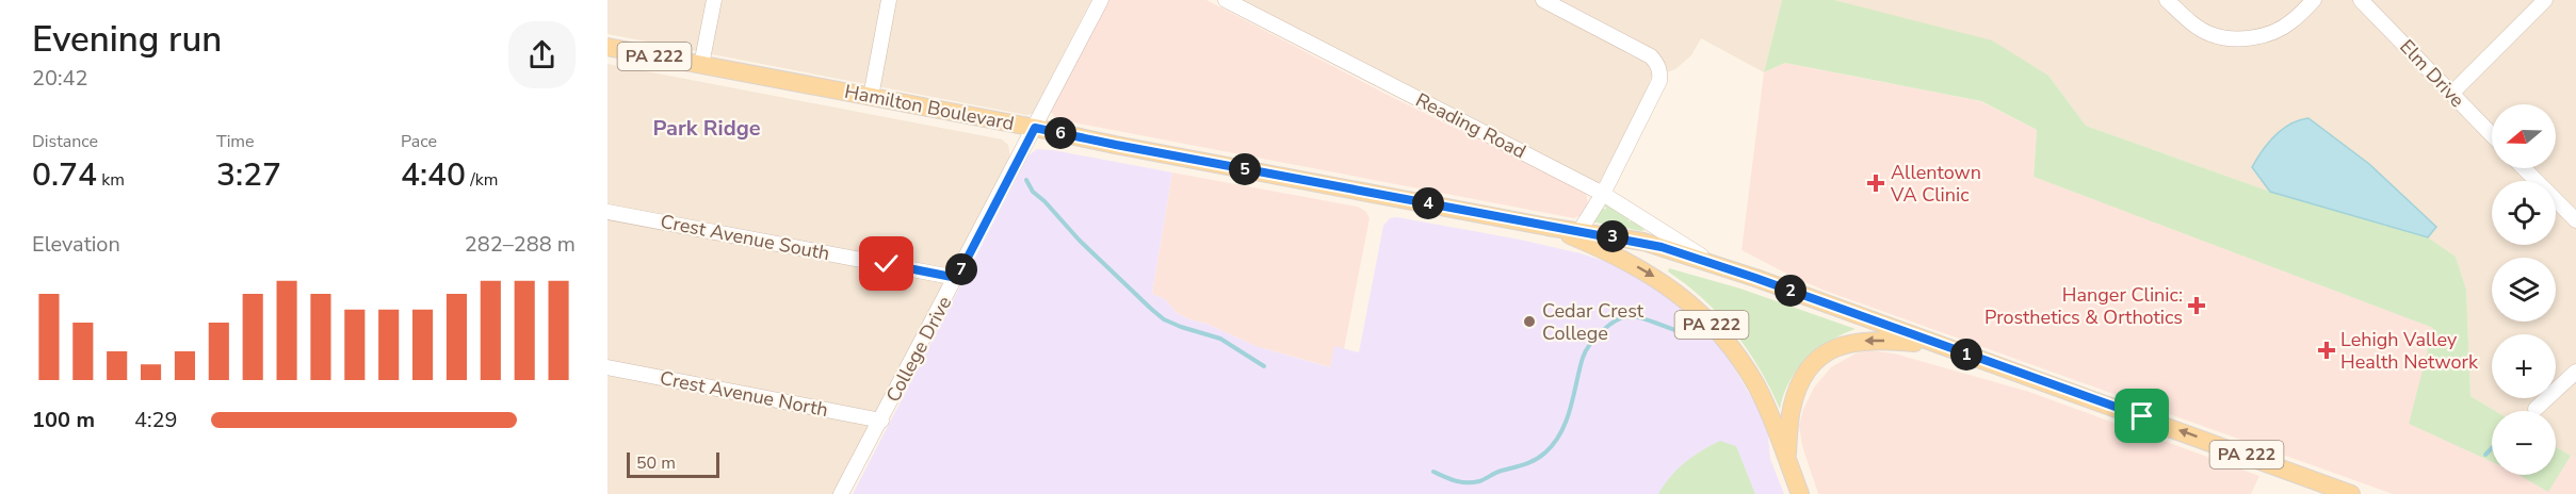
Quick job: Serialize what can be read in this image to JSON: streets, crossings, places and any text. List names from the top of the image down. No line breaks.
{"streets":{"main road":["PA 222","Hamilton Boulevard"],"street":["Elm Drive","Reading Road","Crest Avenue South","College Drive","Crest Avenue North"]},"crossings":[["PA 222","Hamilton Boulevard"],["Hamilton Boulevard","Reading Road"],["Hamilton Boulevard","College Drive"],["Crest Avenue South","College Drive"],["College Drive","Crest Avenue North"]],"districts":["Park Ridge"],"places":{"health":["Allentown VA Clinic","Hanger Clinic: Prosthetics & Orthotics","Lehigh Valley Health Network"],"other":["Cedar Crest College"]},"scale_bar":"50 m","north":"left","page":{"heading":["Evening run","20:42"],"map_buttons":["+","−"],"stats":[["Distance","0.74 km"],["Time","3:27"],["Pace","4:40 /km"]],"pins":["6","5","4","3","7","2","1"],"chart":["Elevation","282–288 m"],"list":[{"name":"100 m","note":"4:29"}],"scale":"50 m"}}
